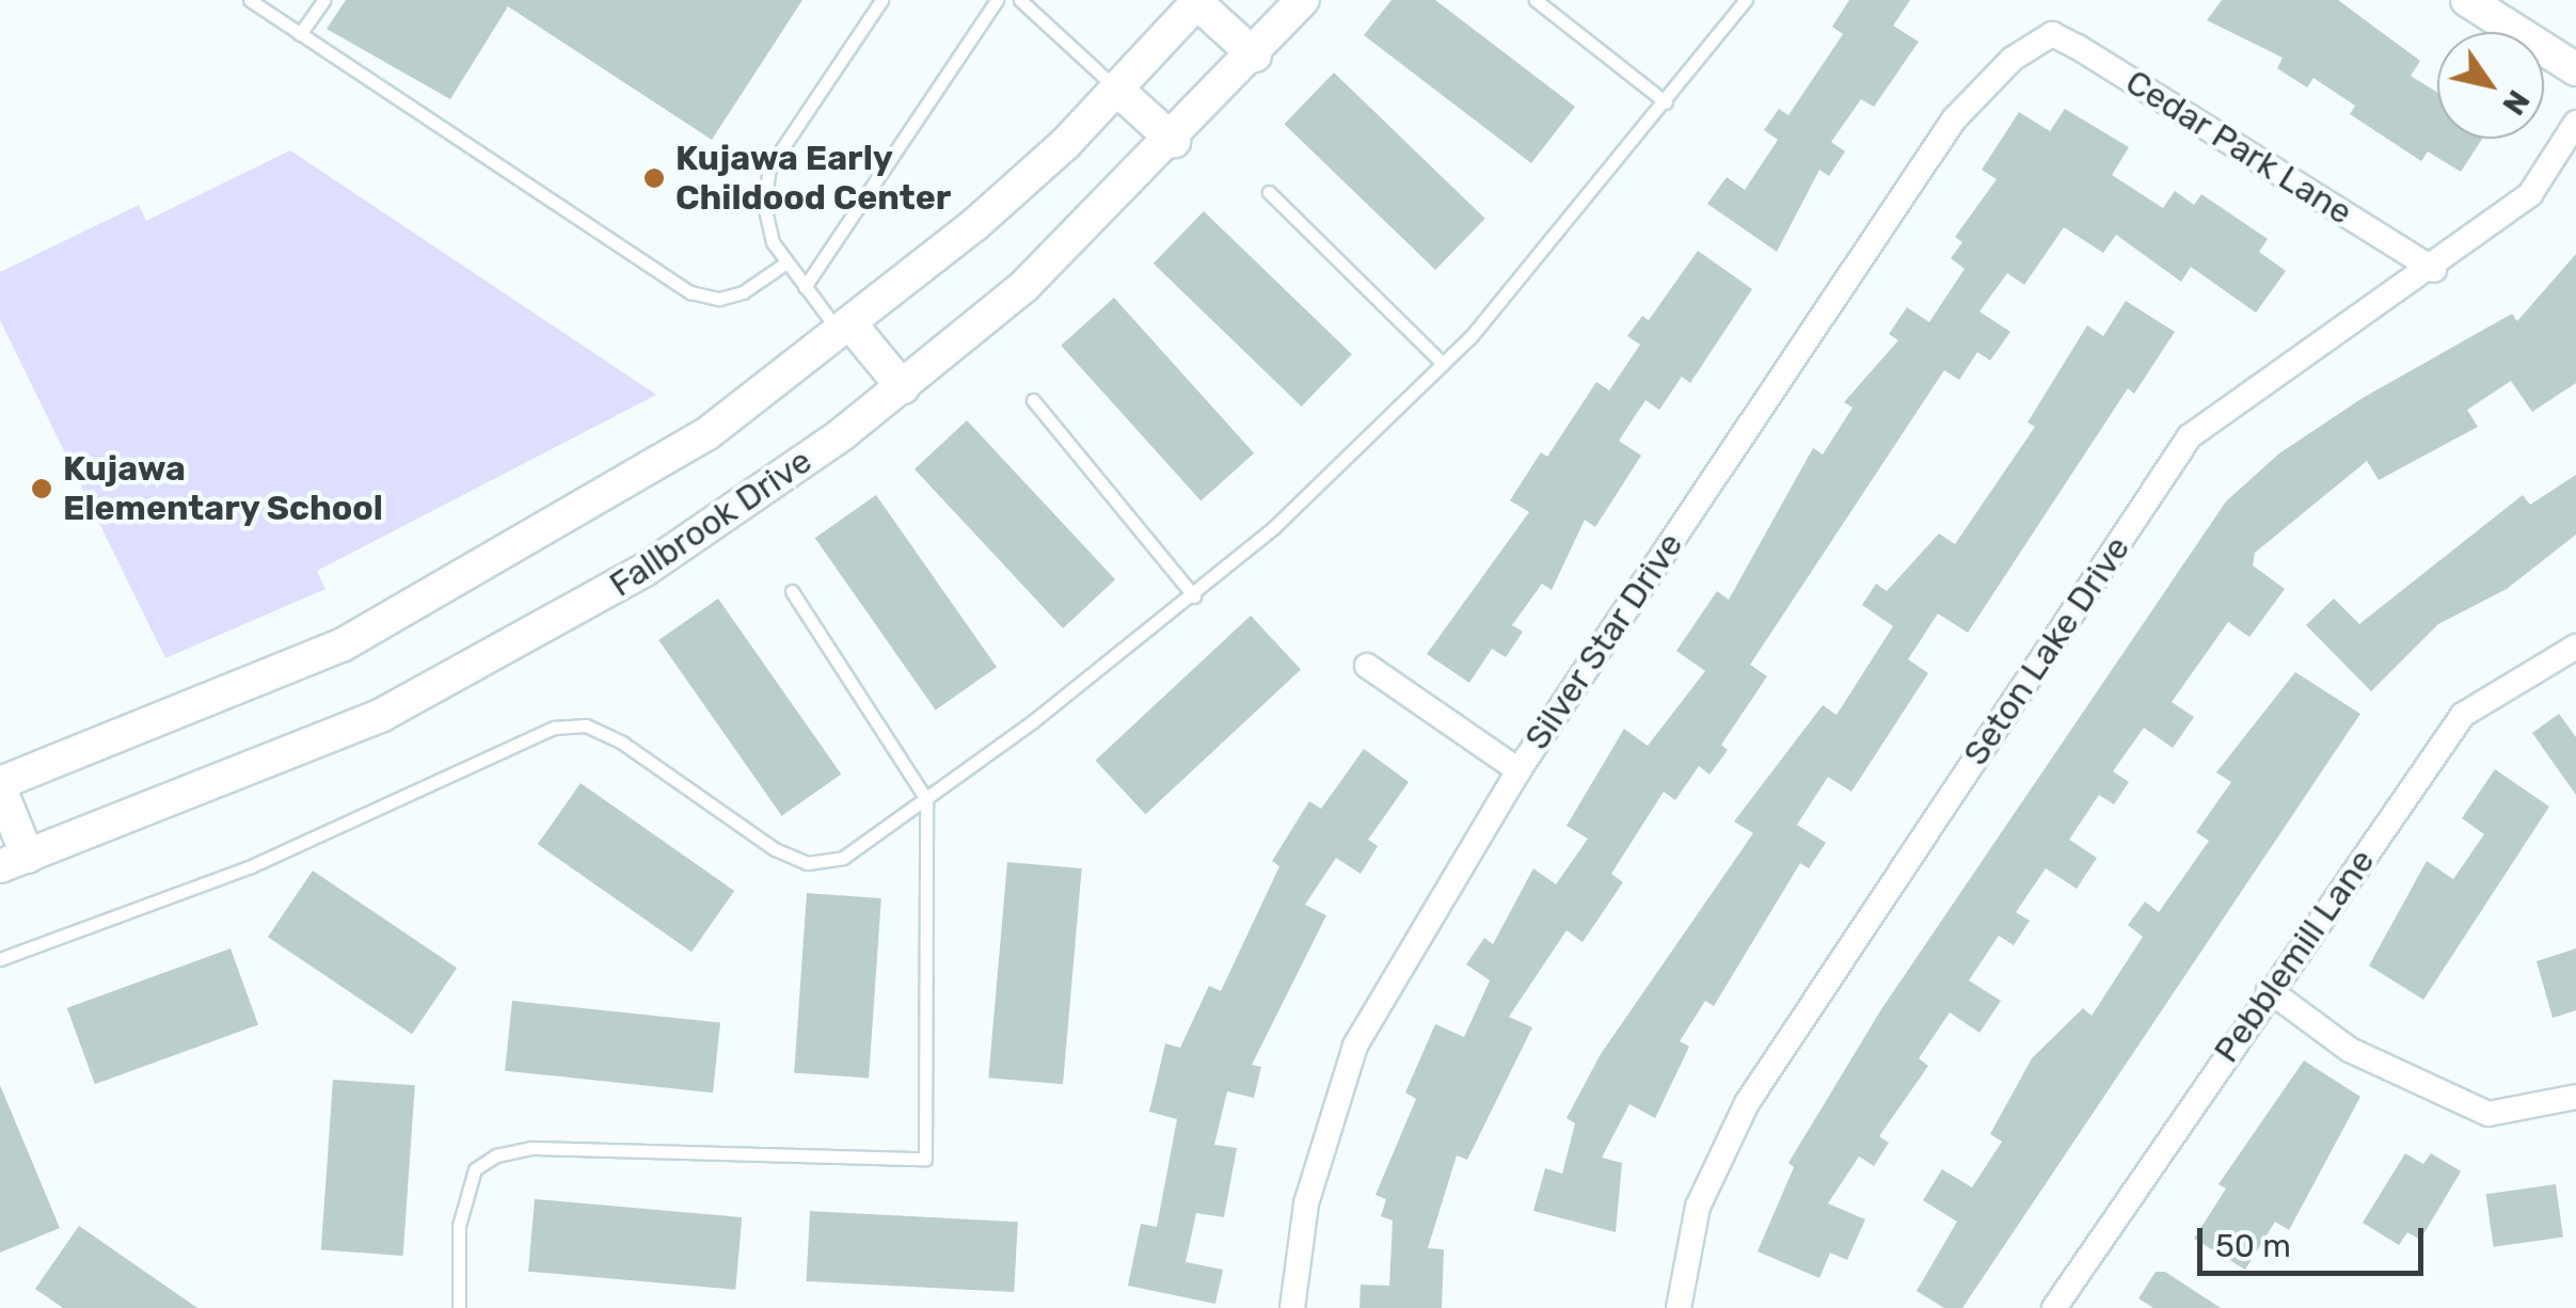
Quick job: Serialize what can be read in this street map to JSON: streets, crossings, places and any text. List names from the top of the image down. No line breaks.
{"streets":{"street":["Cedar Park Lane","Fallbrook Drive","Silver Star Drive","Seton Lake Drive","Pebblemill Lane"]},"crossings":[["Cedar Park Lane","Silver Star Drive"],["Cedar Park Lane","Seton Lake Drive"]],"places":["Kujawa Early Childood Center","Kujawa Elementary School"],"scale_bar":"50 m","north":"bottom right"}
